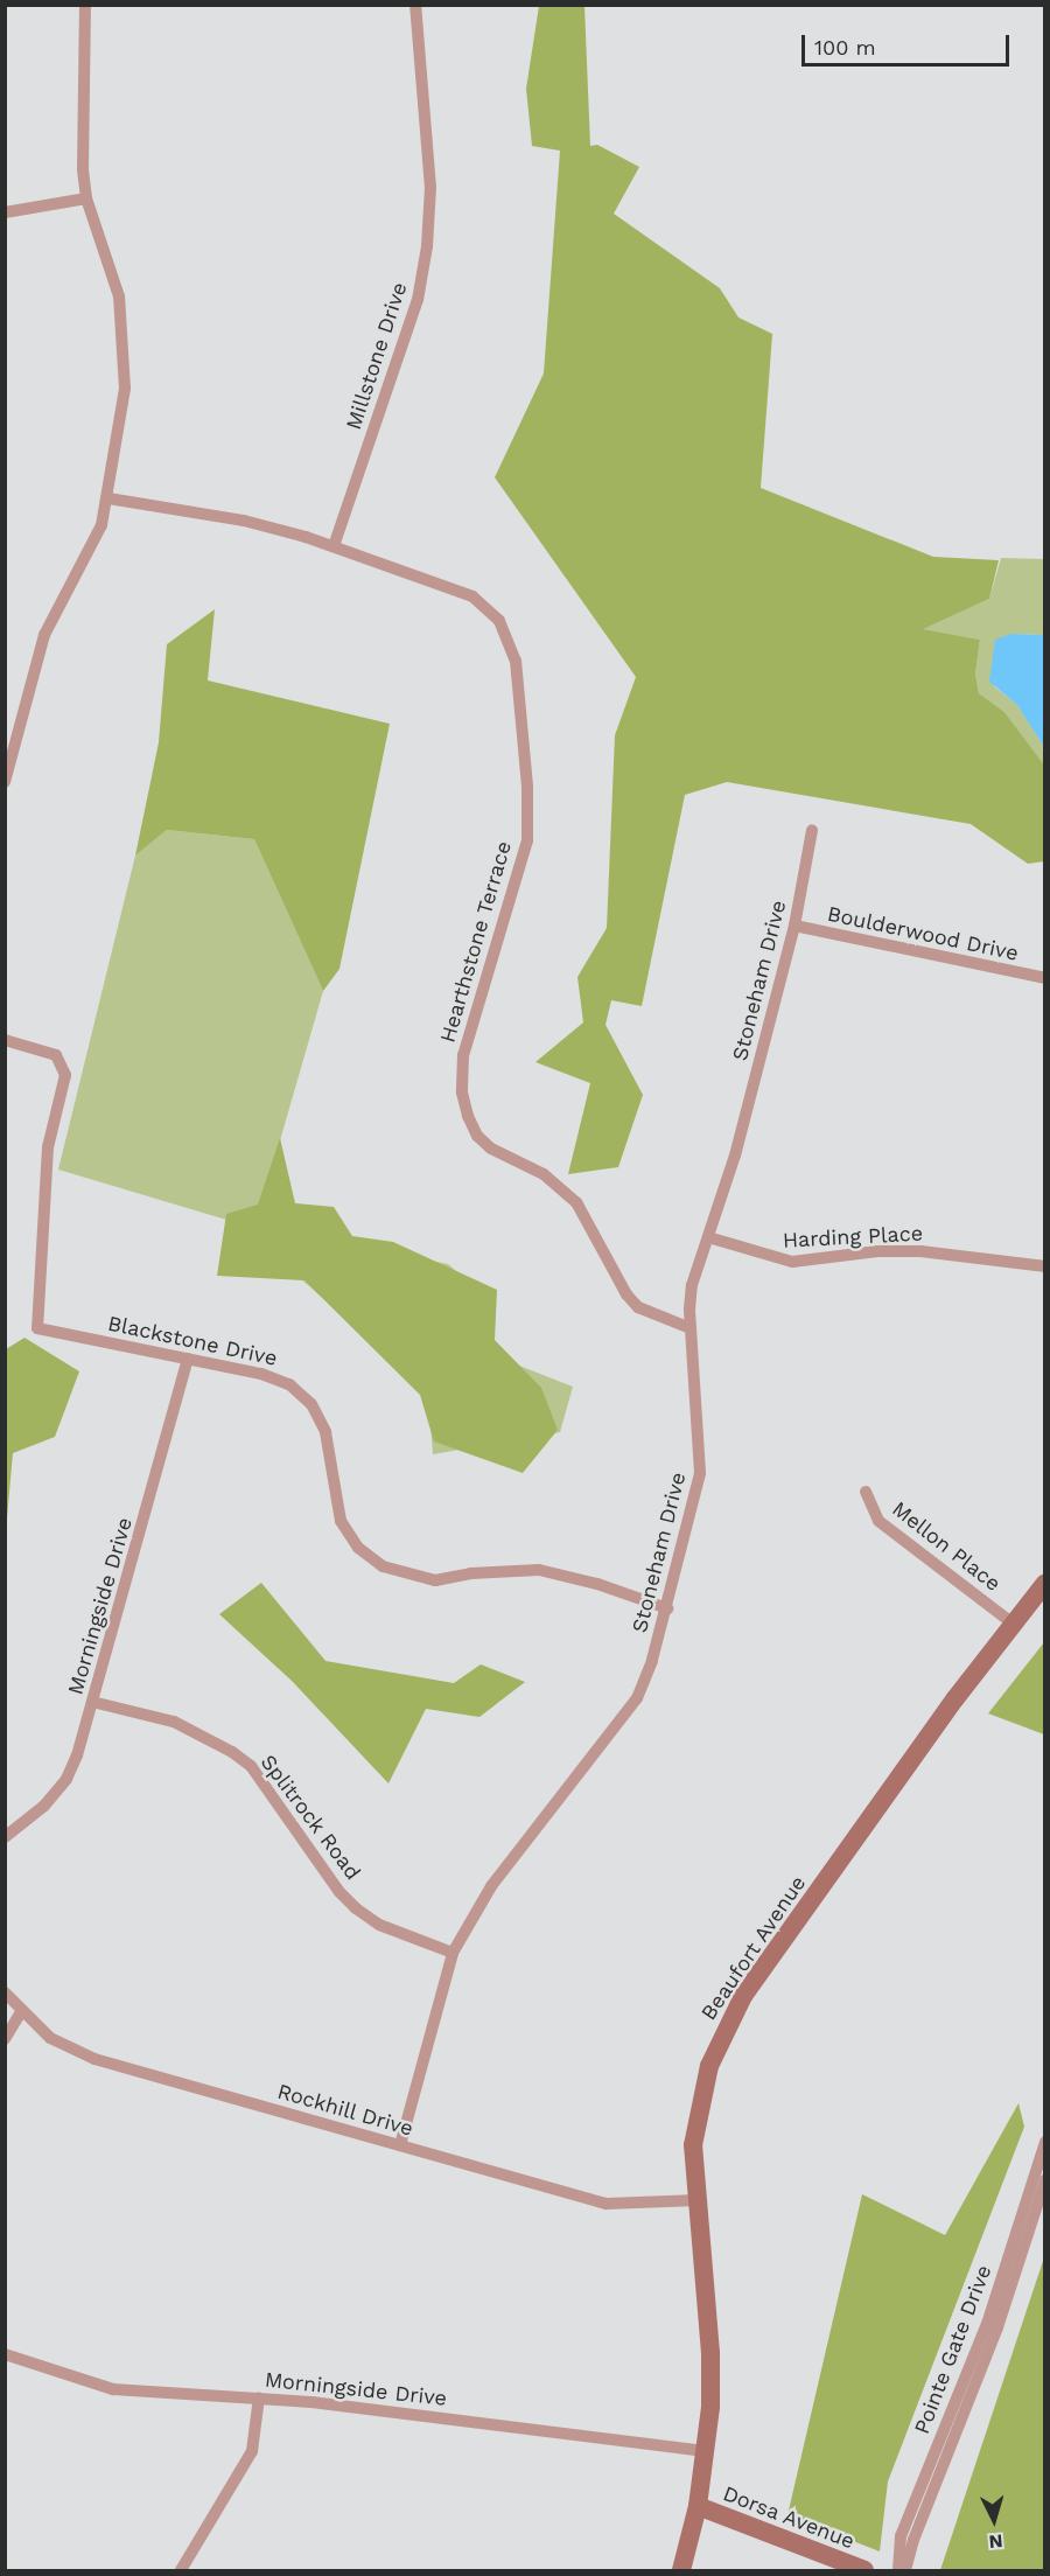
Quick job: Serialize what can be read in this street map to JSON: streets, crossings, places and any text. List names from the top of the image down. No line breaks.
{"streets":{"street":["Millstone Drive","Boulderwood Drive","Hearthstone Terrace","Stoneham Drive","Harding Place","Blackstone Drive","Mellon Place","Morningside Drive","Splitrock Road","Beaufort Avenue","Rockhill Drive","Pointe Gate Drive","Dorsa Avenue"]},"crossings":[["Millstone Drive","Hearthstone Terrace"],["Boulderwood Drive","Stoneham Drive"],["Hearthstone Terrace","Stoneham Drive"],["Stoneham Drive","Harding Place"],["Stoneham Drive","Blackstone Drive"],["Stoneham Drive","Splitrock Road"],["Stoneham Drive","Rockhill Drive"],["Blackstone Drive","Morningside Drive"],["Mellon Place","Beaufort Avenue"],["Morningside Drive","Splitrock Road"],["Morningside Drive","Beaufort Avenue"],["Beaufort Avenue","Rockhill Drive"],["Beaufort Avenue","Dorsa Avenue"]],"scale_bar":"100 m","north":"bottom"}
